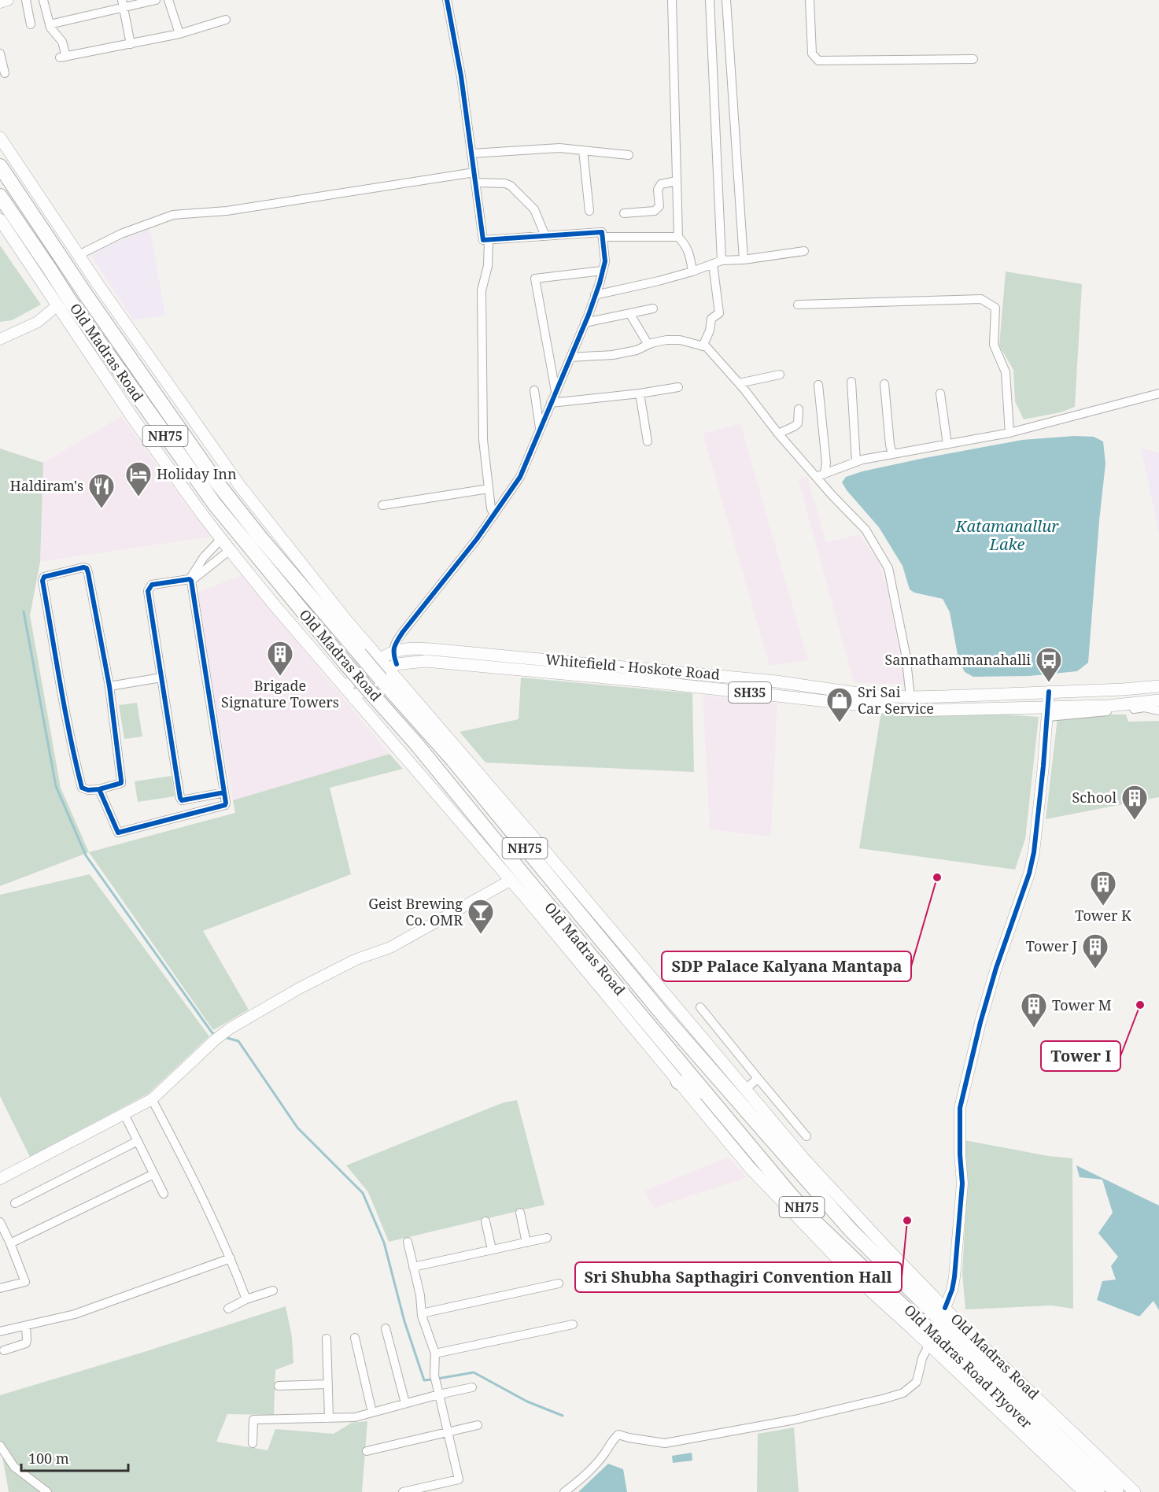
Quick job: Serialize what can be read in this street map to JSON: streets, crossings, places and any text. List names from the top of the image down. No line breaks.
{"streets":{"highway":["Old Madras Road","NH75","Old Madras Road Flyover"],"main road":["Whitefield - Hoskote Road","SH35"]},"crossings":[["Old Madras Road","NH75"],["Old Madras Road","Whitefield - Hoskote Road"],["Old Madras Road","Old Madras Road Flyover"],["NH75","Whitefield - Hoskote Road"],["NH75","Old Madras Road Flyover"]],"water":["Katamanallur Lake"],"places":{"hotel":["Holiday Inn"],"restaurant":["Haldiram's"],"building":["Brigade Signature Towers","School","Tower K","Tower J","Tower M"],"bus stop":["Sannathammanahalli"],"shop":["Sri Sai Car Service"],"other":["SDP Palace Kalyana Mantapa","Tower I","Sri Shubha Sapthagiri Convention Hall"],"bar":["Geist Brewing Co. OMR"]},"scale_bar":"100 m"}
